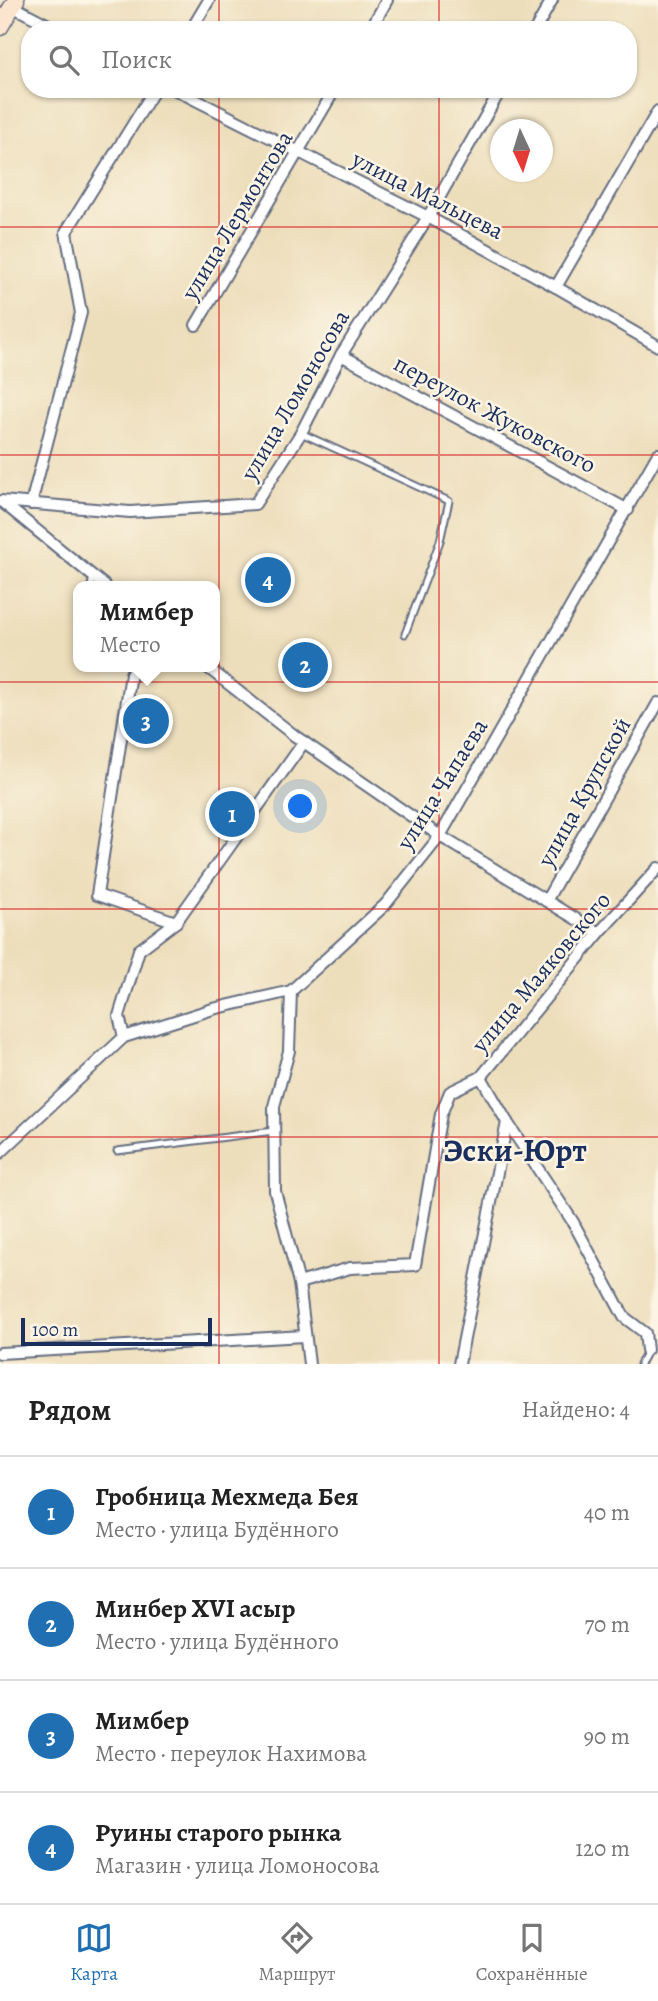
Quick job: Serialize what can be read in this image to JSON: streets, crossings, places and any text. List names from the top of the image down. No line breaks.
{"streets":{"street":["улица Мальцева","улица Лермонтова","улица Ломоносова","переулок Жуковского","улица Чапаева","улица Крупской","улица Маяковского"]},"crossings":[["улица Мальцева","улица Лермонтова"],["улица Мальцева","улица Ломоносова"],["улица Ломоносова","переулок Жуковского"],["переулок Жуковского","улица Чапаева"]],"districts":["Эски-Юрт"],"scale_bar":"100 m","north":"bottom","page":{"search":"Поиск","pins":["4","2","3","1"],"popup":["Мимбер","Место"],"scale":"100 m","heading":["Рядом","Найдено: 4"],"list":[{"mark":"1","name":"Гробница Мехмеда Бея","note":"Место · улица Будённого","value":"40 m"},{"mark":"2","name":"Минбер XVI асыр","note":"Место · улица Будённого","value":"70 m"},{"mark":"3","name":"Мимбер","note":"Место · переулок Нахимова","value":"90 m"},{"mark":"4","name":"Руины старого рынка","note":"Магазин · улица Ломоносова","value":"120 m"}],"nav":["Карта","Маршрут","Сохранённые"]}}
